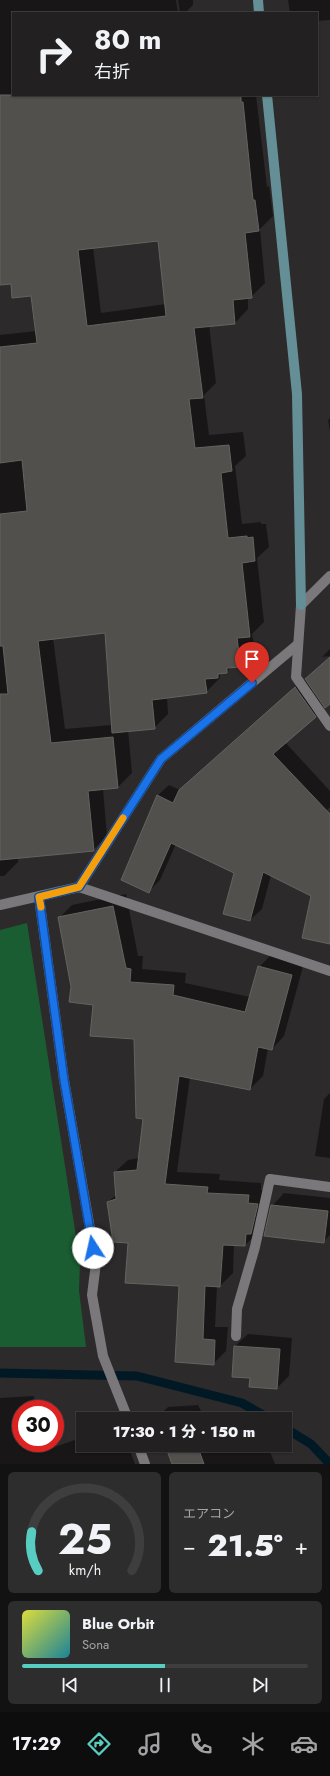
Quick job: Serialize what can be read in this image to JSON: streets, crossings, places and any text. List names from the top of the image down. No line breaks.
{"page":{"turn":["80 m","右折"],"limit":"30","trip":"17:30 · 1 分 · 150 m","tile":"エアコン","heat":["−","21.5°","+"],"song":["Blue Orbit","Sona"],"tabs":"17:29","gauge":["25","km/h"]}}
